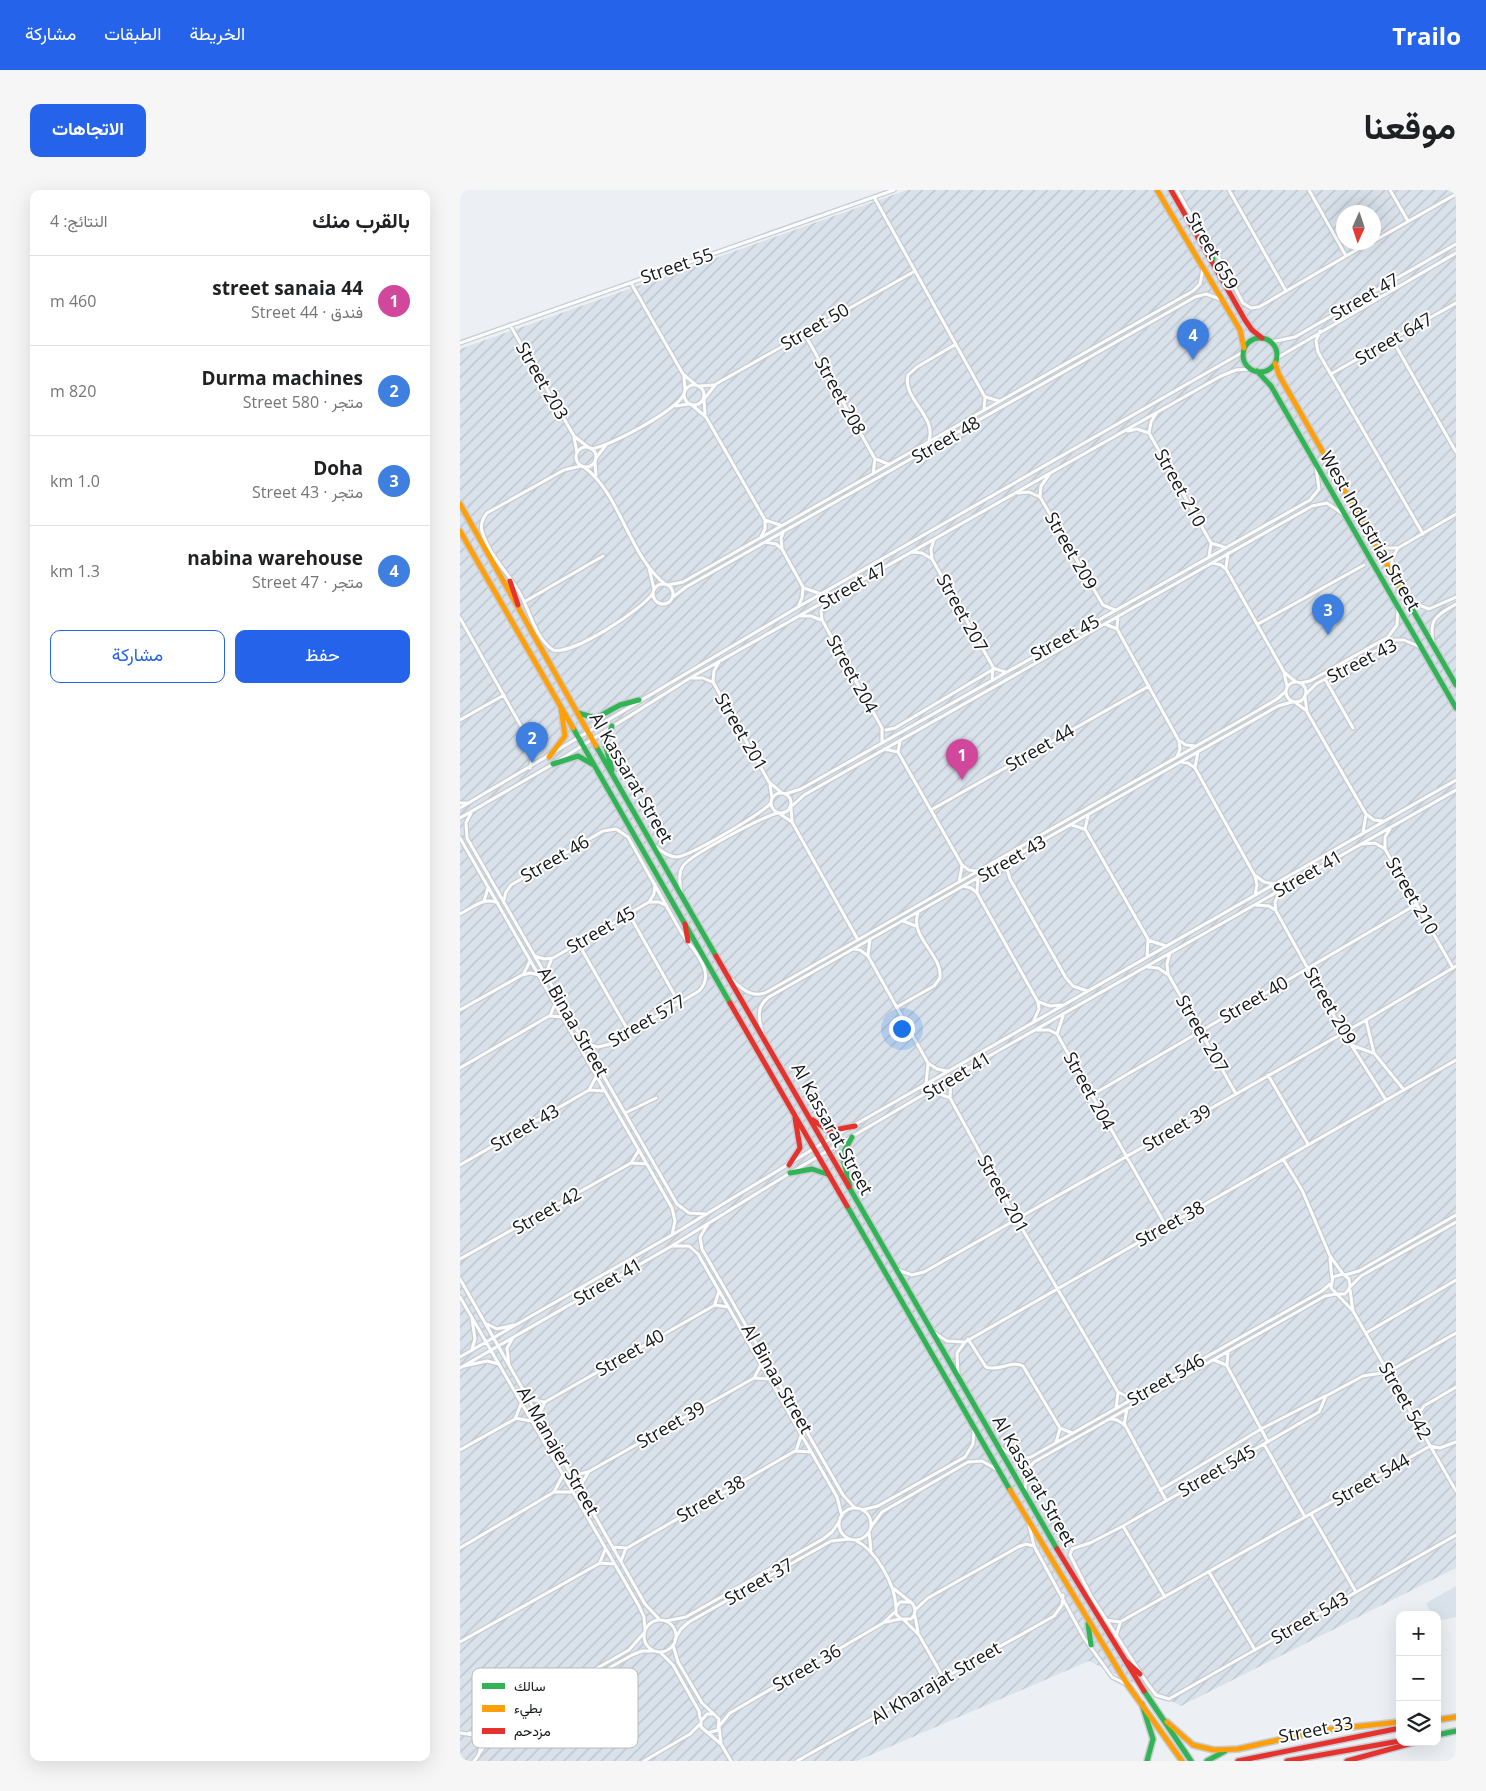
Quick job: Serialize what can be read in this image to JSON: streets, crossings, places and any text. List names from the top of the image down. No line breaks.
{"streets":{"main road":["West Industrial Street","Al Kassarat Street","Street 33"],"street":["Street 659","Street 55","Street 47","Street 50","Street 647","Street 203","Street 208","Street 48","Street 210","Street 209","Street 207","Street 45","Street 43","Street 204","Street 201","Street 44","Street 46","Street 41","Street 40","Street 577","Al Binaa Street","Street 39","Street 42","Street 38","Street 546","Street 542","Al Manajer Street","Street 545","Street 544","Street 37","Street 543","Street 36","Al Kharajat Street"]},"crossings":[["Street 55","Street 203"],["Street 55","Street 48"],["Street 47","Street 210"],["Street 47","West Industrial Street"],["Street 47","Street 209"],["Street 47","Street 207"],["Street 47","Street 45"],["Street 47","Street 204"],["Street 47","Street 201"],["Street 47","Al Kassarat Street"],["Street 47","Al Binaa Street"],["Street 50","Street 208"],["Street 50","Street 48"],["Street 210","West Industrial Street"],["Street 210","Street 45"],["Street 210","Street 41"],["Street 210","Street 40"],["Street 210","Street 39"],["West Industrial Street","Street 45"],["West Industrial Street","Street 43"],["Street 209","Street 45"],["Street 209","Street 40"],["Street 209","Street 39"],["Street 209","Street 38"],["Street 207","Street 45"],["Street 207","Street 40"],["Street 207","Street 39"],["Street 45","Street 43"],["Street 45","Street 204"],["Street 45","Street 201"],["Street 45","Al Kassarat Street"],["Street 45","Al Binaa Street"],["Street 43","Al Kassarat Street"],["Street 43","Street 41"],["Street 204","Street 201"],["Street 204","Street 41"],["Street 204","Street 40"],["Street 204","Street 39"],["Street 204","Street 38"],["Street 201","Al Kassarat Street"],["Street 201","Street 39"],["Street 201","Street 38"],["Al Kassarat Street","Street 46"],["Al Kassarat Street","Street 41"],["Al Kassarat Street","Street 577"],["Al Kassarat Street","Street 39"],["Al Kassarat Street","Street 546"],["Al Kassarat Street","Street 545"],["Al Kassarat Street","Street 543"],["Al Kassarat Street","Al Kharajat Street"],["Street 46","Al Binaa Street"],["Street 41","Al Binaa Street"],["Street 41","Al Manajer Street"],["Street 577","Al Binaa Street"],["Al Binaa Street","Street 42"],["Al Binaa Street","Street 37"],["Street 39","Al Manajer Street"],["Street 546","Street 542"],["Street 542","Street 545"],["Street 542","Street 544"],["Al Manajer Street","Street 37"],["Street 544","Street 543"]],"legend":["سالك","بطيء","مزدحم"],"north":"bottom","page":{"header":"Trailo","nav":["الخريطة","الطبقات","مشاركة"],"title":"موقعنا","buttons":["الاتجاهات",["حفظ","مشاركة"]],"heading":["بالقرب منك","النتائج: 4"],"list":[{"mark":"1","name":"44 street sanaia","note":"فندق · Street 44","value":"460 m"},{"mark":"2","name":"Durma machines","note":"متجر · Street 580","value":"820 m"},{"mark":"3","name":"Doha","note":"متجر · Street 43","value":"1.0 km"},{"mark":"4","name":"nabina warehouse","note":"متجر · Street 47","value":"1.3 km"}],"pins":["4","3","2","1"],"map_buttons":["+","−"]}}
